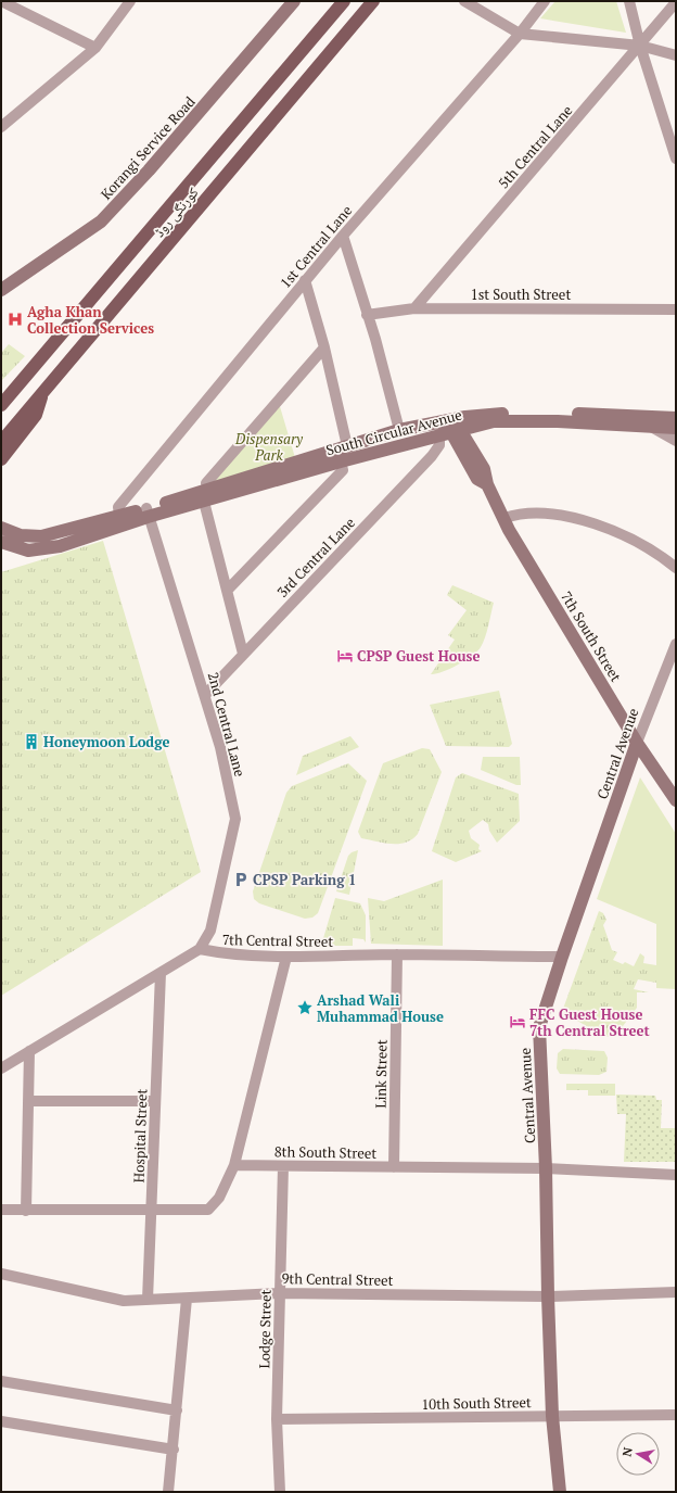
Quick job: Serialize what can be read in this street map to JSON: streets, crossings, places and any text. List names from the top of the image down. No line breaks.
{"streets":{"main road":["کورنگی روڈ"],"street":["5th Central Lane","Korangi Service Road","1st Central Lane","1st South Street","South Circular Avenue","3rd Central Lane","7th South Street","2nd Central Lane","Central Avenue","7th Central Street","Link Street","Hospital Street","8th South Street","9th Central Street","Lodge Street","10th South Street"]},"crossings":[["5th Central Lane","1st South Street"],["1st Central Lane","South Circular Avenue"],["South Circular Avenue","3rd Central Lane"],["South Circular Avenue","7th South Street"],["South Circular Avenue","2nd Central Lane"],["3rd Central Lane","7th South Street"],["3rd Central Lane","2nd Central Lane"],["7th South Street","Central Avenue"],["2nd Central Lane","7th Central Street"],["Central Avenue","7th Central Street"],["Central Avenue","8th South Street"],["Central Avenue","9th Central Street"],["Central Avenue","10th South Street"],["7th Central Street","Link Street"],["Link Street","8th South Street"],["Hospital Street","9th Central Street"],["8th South Street","Lodge Street"],["9th Central Street","Lodge Street"],["Lodge Street","10th South Street"]],"parks":["Dispensary Park"],"places":{"hospital":["Agha Khan Collection Services"],"hotel":["CPSP Guest House","FFC Guest House 7th Central Street"],"building":["Honeymoon Lodge"],"parking":["CPSP Parking 1"],"place":["Arshad Wali Muhammad House"]},"north":"left"}
